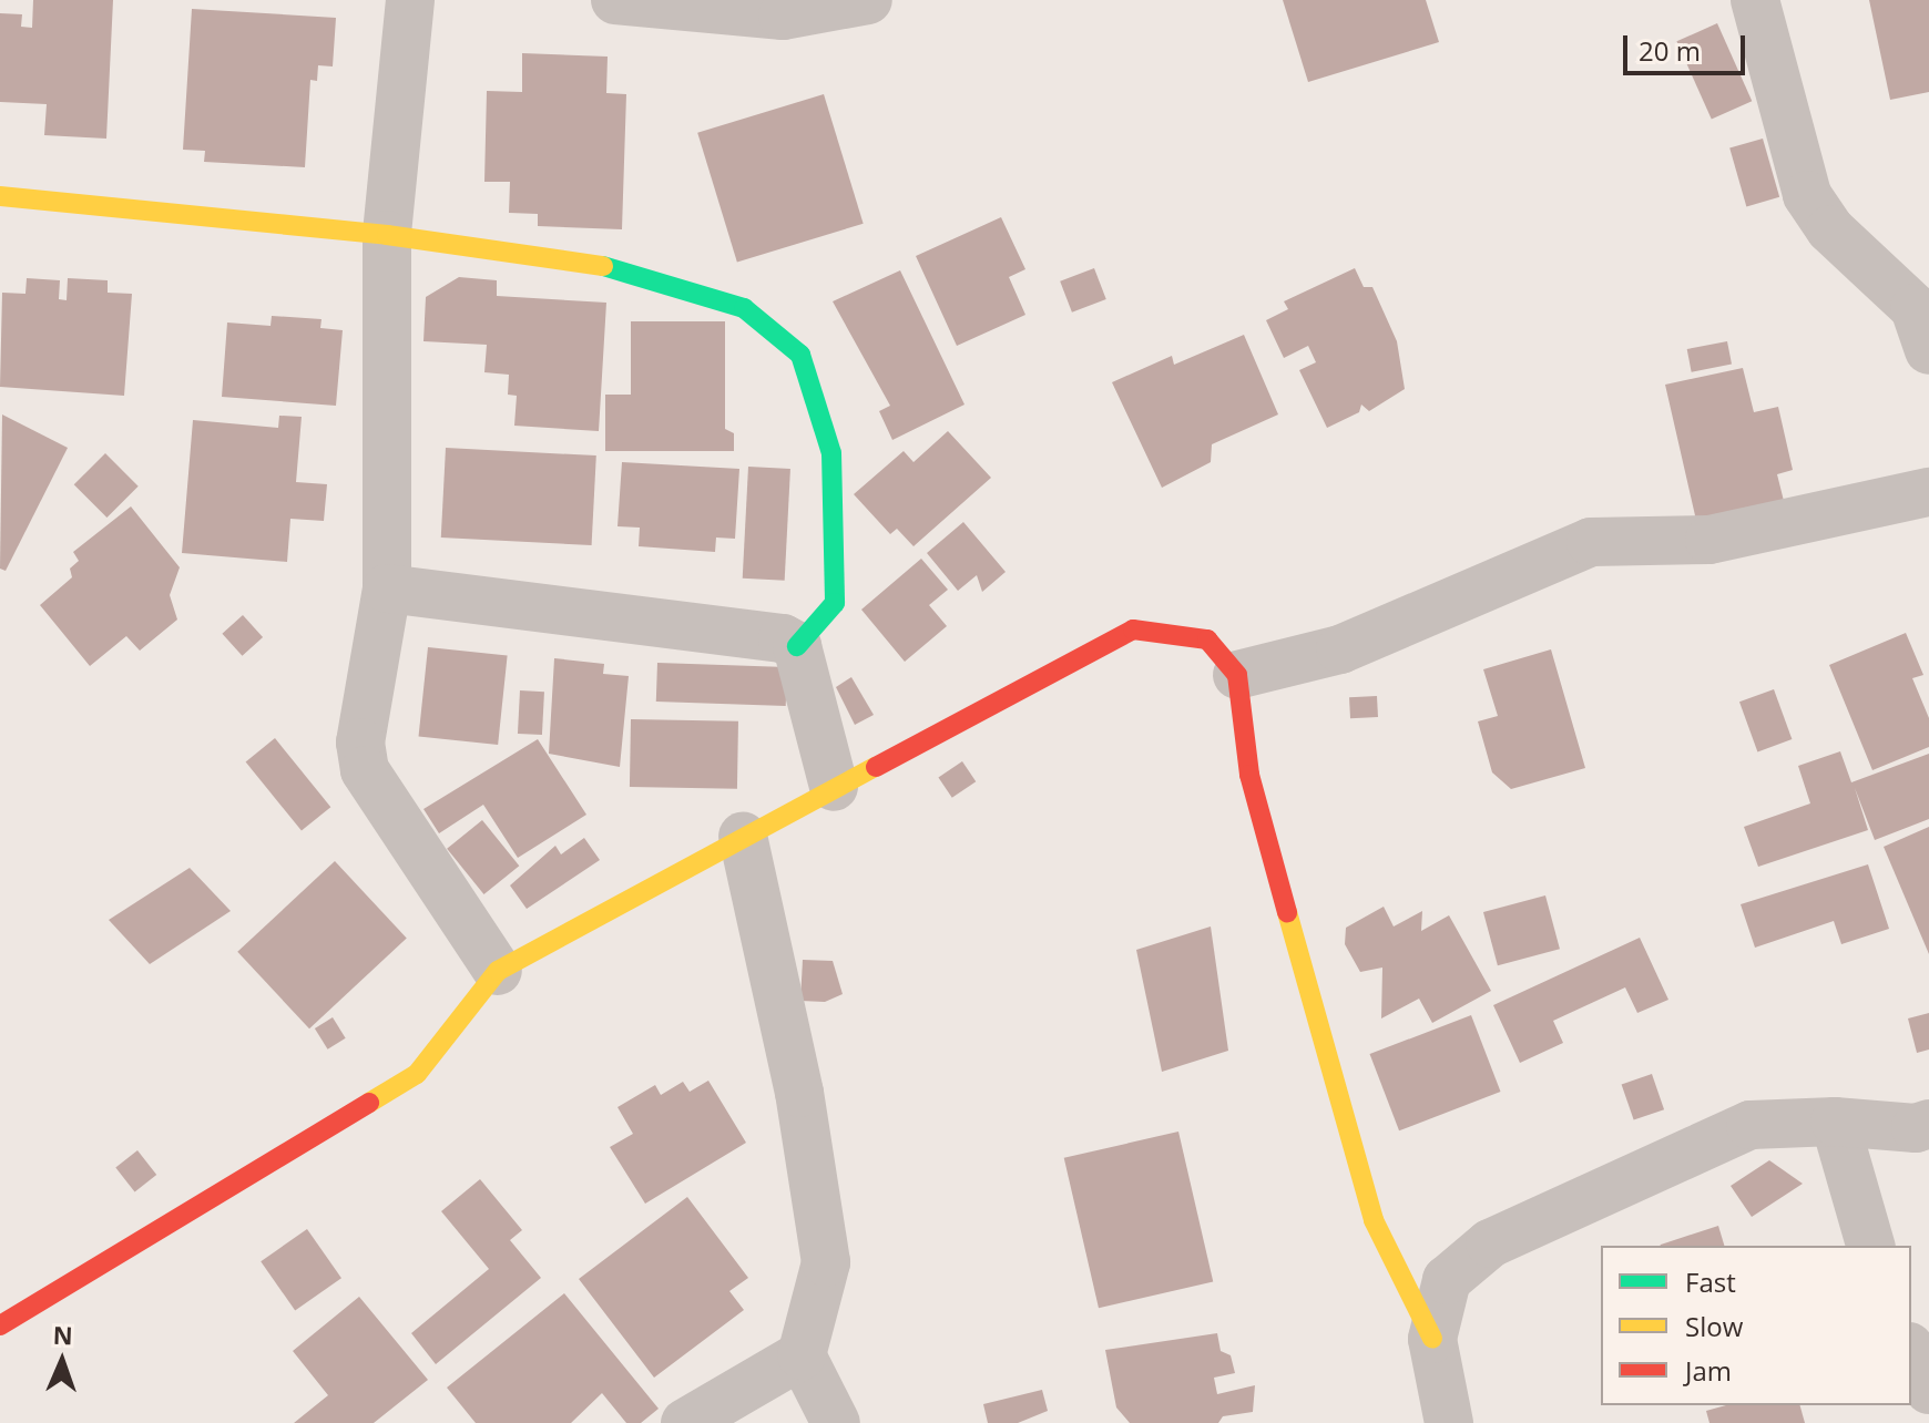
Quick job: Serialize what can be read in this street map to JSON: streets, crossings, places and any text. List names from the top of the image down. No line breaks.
{"legend":["Fast","Slow","Jam"],"scale_bar":"20 m","north":"top"}
